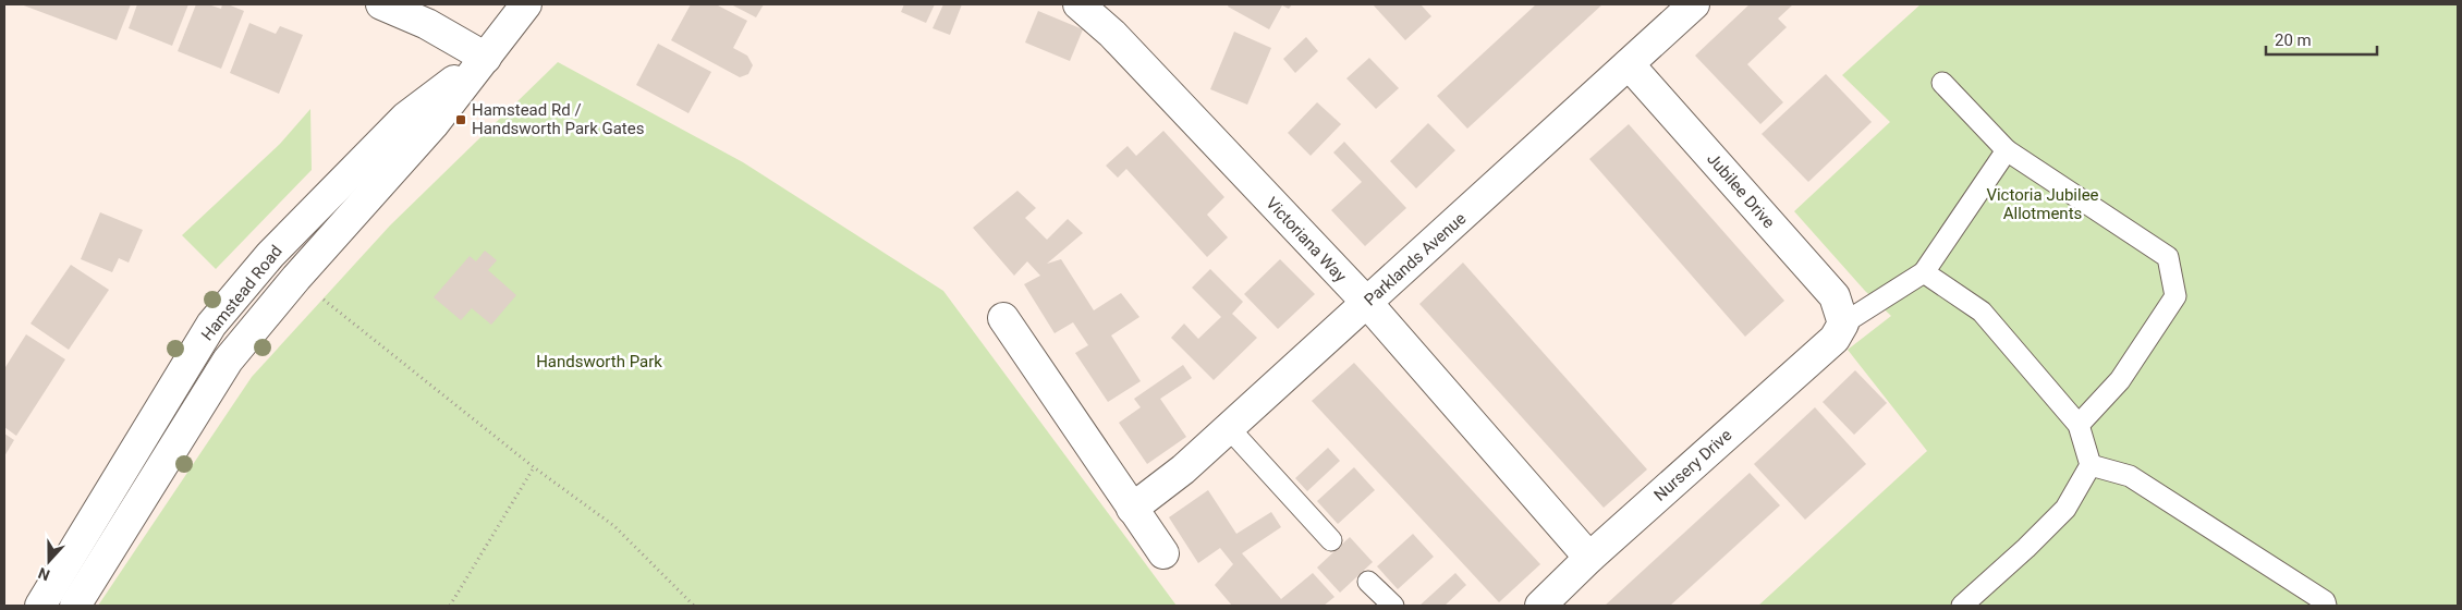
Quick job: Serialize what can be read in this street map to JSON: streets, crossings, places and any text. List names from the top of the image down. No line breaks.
{"streets":{"street":["Jubilee Drive","Victoriana Way","Parklands Avenue","Hamstead Road","Nursery Drive"]},"crossings":[["Jubilee Drive","Parklands Avenue"],["Jubilee Drive","Nursery Drive"],["Victoriana Way","Parklands Avenue"],["Victoriana Way","Nursery Drive"]],"parks":["Victoria Jubilee Allotments","Handsworth Park"],"places":{"transit":["Hamstead Rd / Handsworth Park Gates"]},"scale_bar":"20 m","north":"bottom"}
